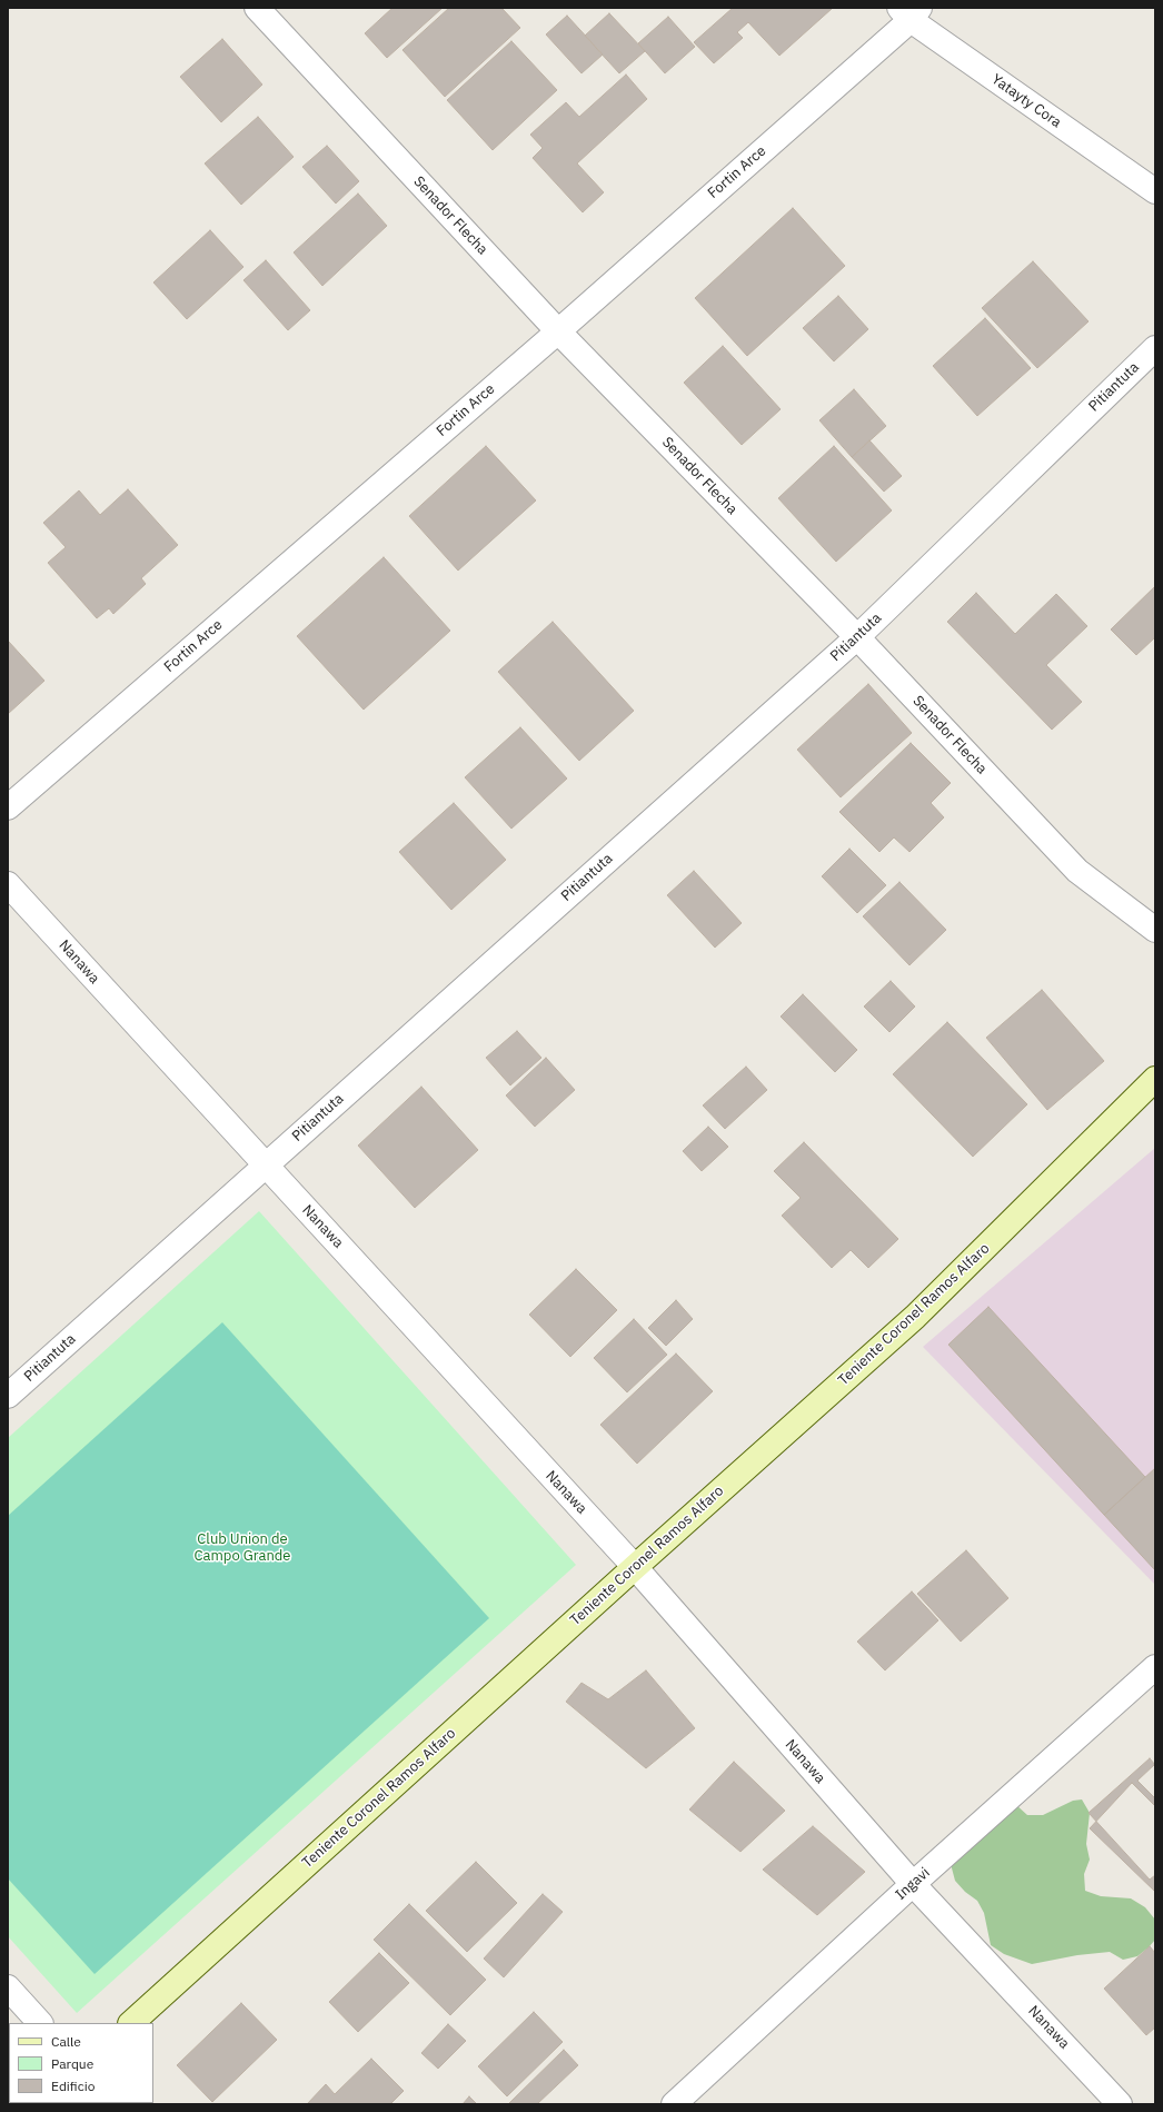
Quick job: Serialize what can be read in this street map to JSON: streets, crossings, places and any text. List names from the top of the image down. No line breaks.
{"streets":{"street":["Yatayty Cora","Fortin Arce","Senador Flecha","Pitiantuta","Nanawa","Teniente Coronel Ramos Alfaro","Ingavi"]},"crossings":[["Yatayty Cora","Fortin Arce"],["Fortin Arce","Senador Flecha"],["Senador Flecha","Pitiantuta"],["Pitiantuta","Nanawa"],["Nanawa","Teniente Coronel Ramos Alfaro"],["Nanawa","Ingavi"]],"parks":["Club Union de Campo Grande"],"legend":["Calle","Parque","Edificio"]}
